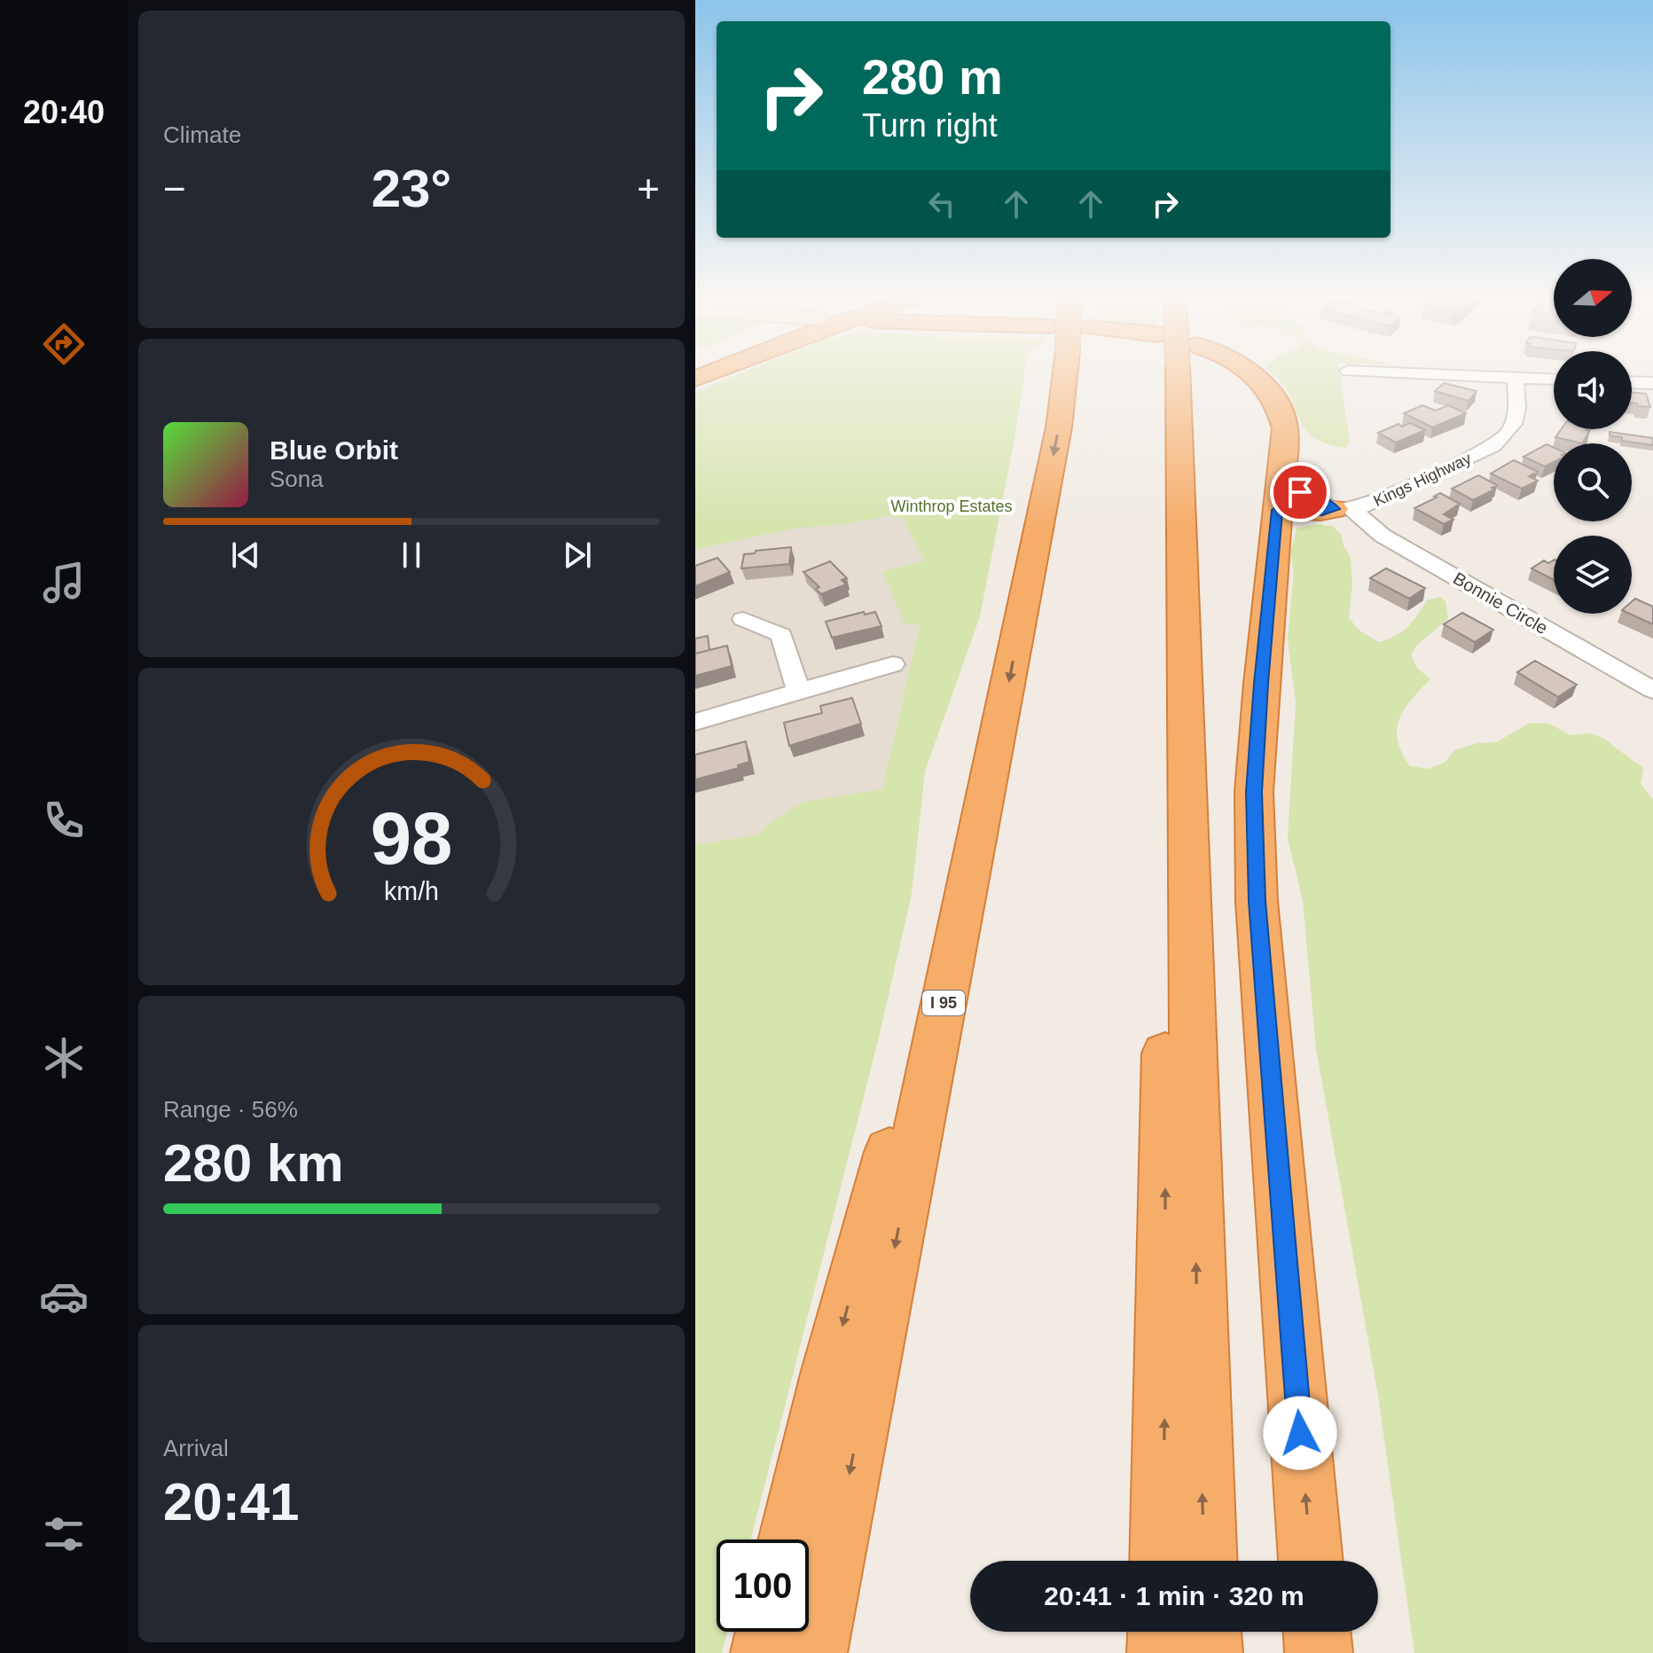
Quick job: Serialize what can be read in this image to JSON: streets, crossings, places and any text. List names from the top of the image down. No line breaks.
{"streets":{"highway":["I 95"],"street":["Kings Highway","Bonnie Circle"]},"crossings":[["Kings Highway","Bonnie Circle"]],"parks":["Winthrop Estates"],"north":"right","page":{"tabs":"20:40","tile":["Climate",["Range · 56%","280 km"],["Arrival","20:41"]],"turn":["280 m","Turn right"],"heat":["−","23°","+"],"song":["Blue Orbit","Sona"],"limit":"100","trip":"20:41 · 1 min · 320 m","gauge":["98","km/h"]}}
